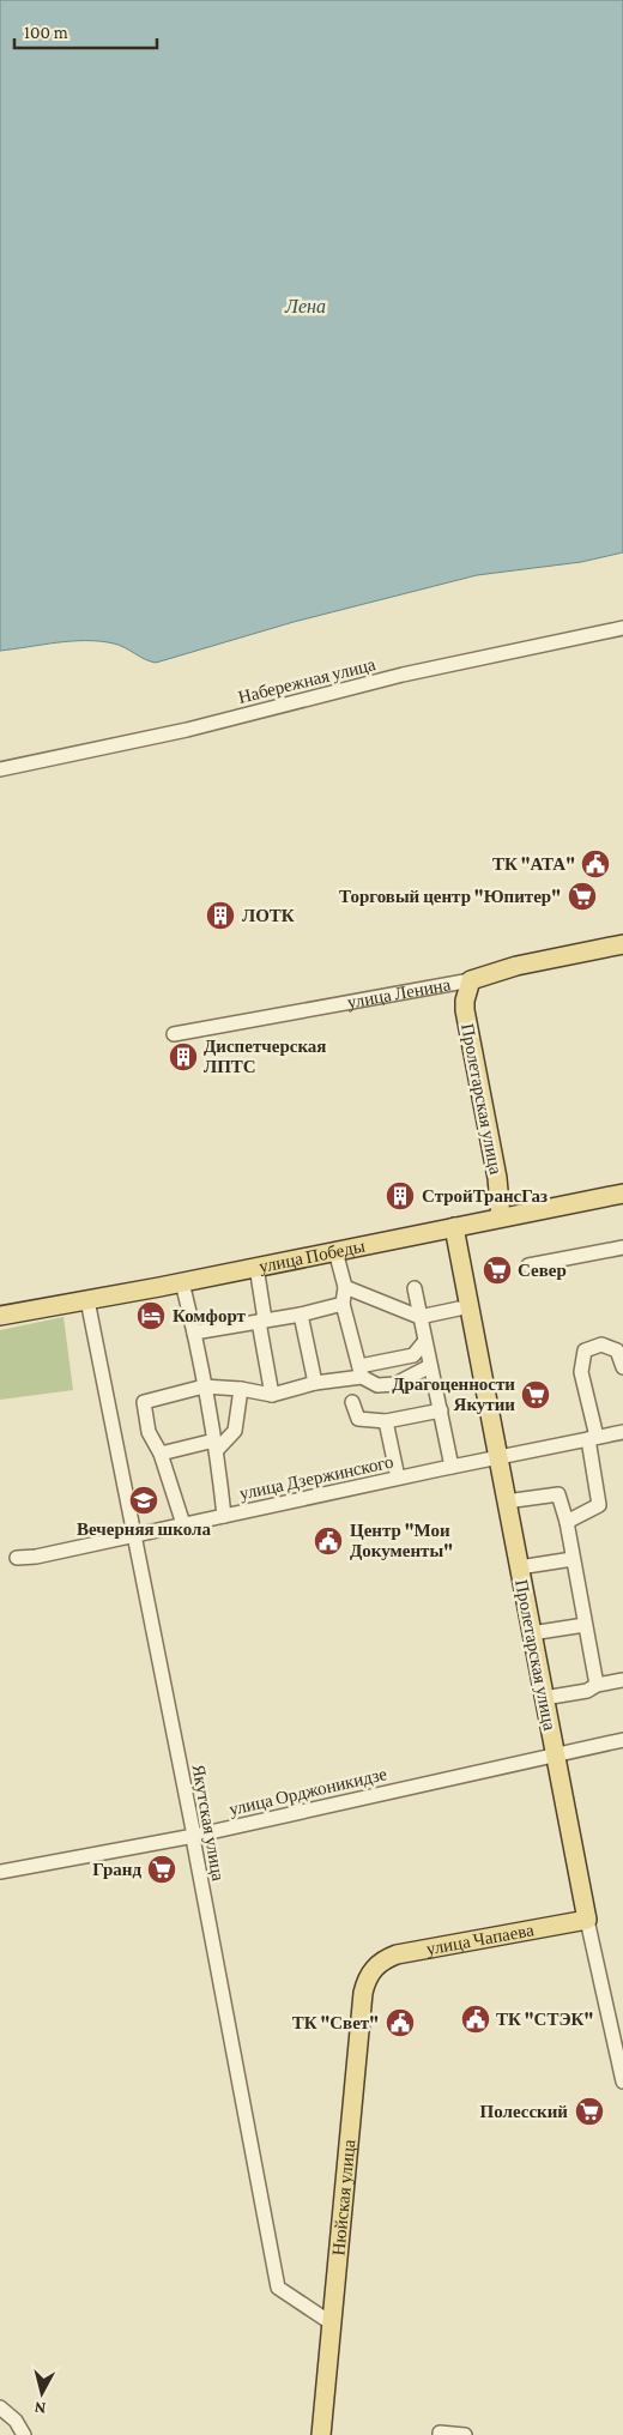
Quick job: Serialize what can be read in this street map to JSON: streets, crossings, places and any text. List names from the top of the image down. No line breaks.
{"streets":{"main road":["улица Ленина","Пролетарская улица","улица Победы","улица Чапаева","Нюйская улица"],"street":["Набережная улица","улица Дзержинского","улица Орджоникидзе","Якутская улица"]},"crossings":[["улица Ленина","Пролетарская улица"],["Пролетарская улица","улица Победы"],["Пролетарская улица","улица Дзержинского"],["Пролетарская улица","улица Орджоникидзе"],["Пролетарская улица","улица Чапаева"],["улица Победы","Якутская улица"],["улица Дзержинского","Якутская улица"],["улица Орджоникидзе","Якутская улица"],["Якутская улица","Нюйская улица"],["улица Чапаева","Нюйская улица"]],"water":["Лена"],"places":{"public building":["ТК \"АТА\"","Центр \"Мои Документы\"","ТК \"СТЭК\"","ТК \"Свет\""],"supermarket":["Торговый центр \"Юпитер\"","Север","Драгоценности Якутии","Гранд","Полесский"],"building":["ЛОТК","Диспетчерская ЛПТС","СтройТрансГаз"],"hotel":["Комфорт"],"school or university":["Вечерняя школа"]},"scale_bar":"100 m","north":"bottom"}
